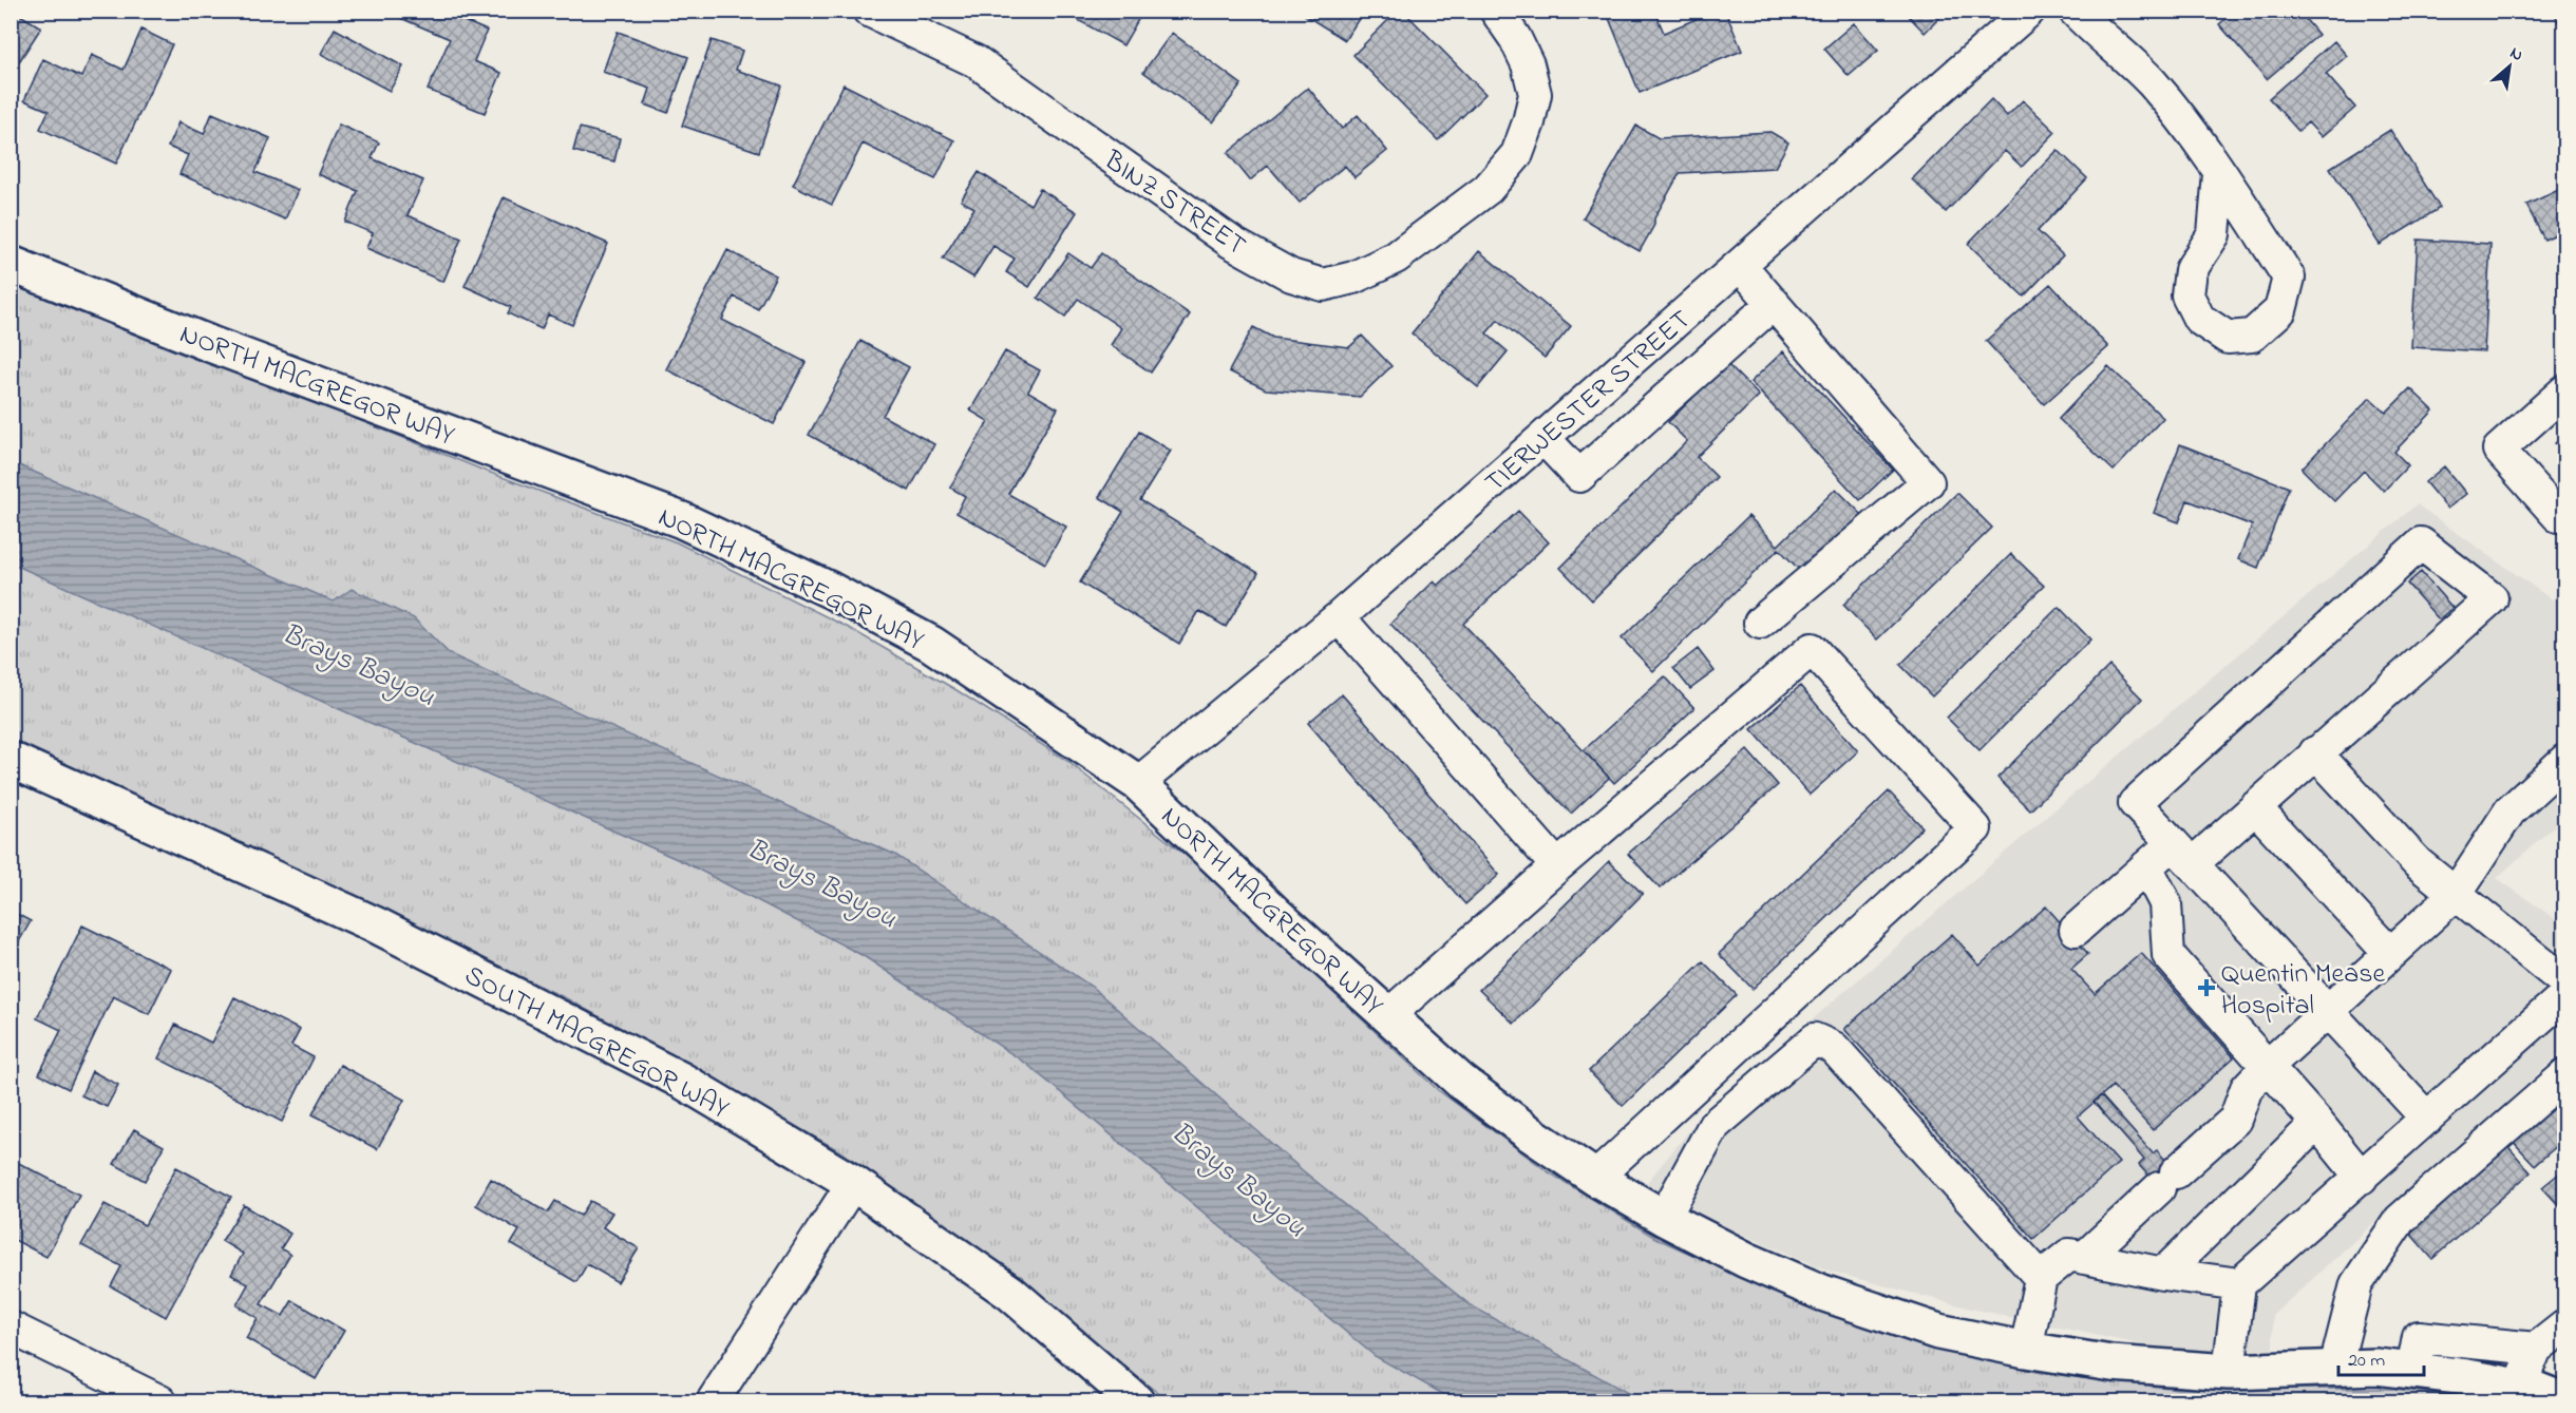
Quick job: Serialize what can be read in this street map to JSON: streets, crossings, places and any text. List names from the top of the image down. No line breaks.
{"streets":{"main road":["NORTH MACGREGOR WAY","SOUTH MACGREGOR WAY"],"street":["BINZ STREET","TIERWESTER STREET"]},"crossings":[["NORTH MACGREGOR WAY","TIERWESTER STREET"]],"water":["Brays Bayou"],"places":{"health":["Quentin Mease Hospital"]},"scale_bar":"20 m","north":"top right"}
